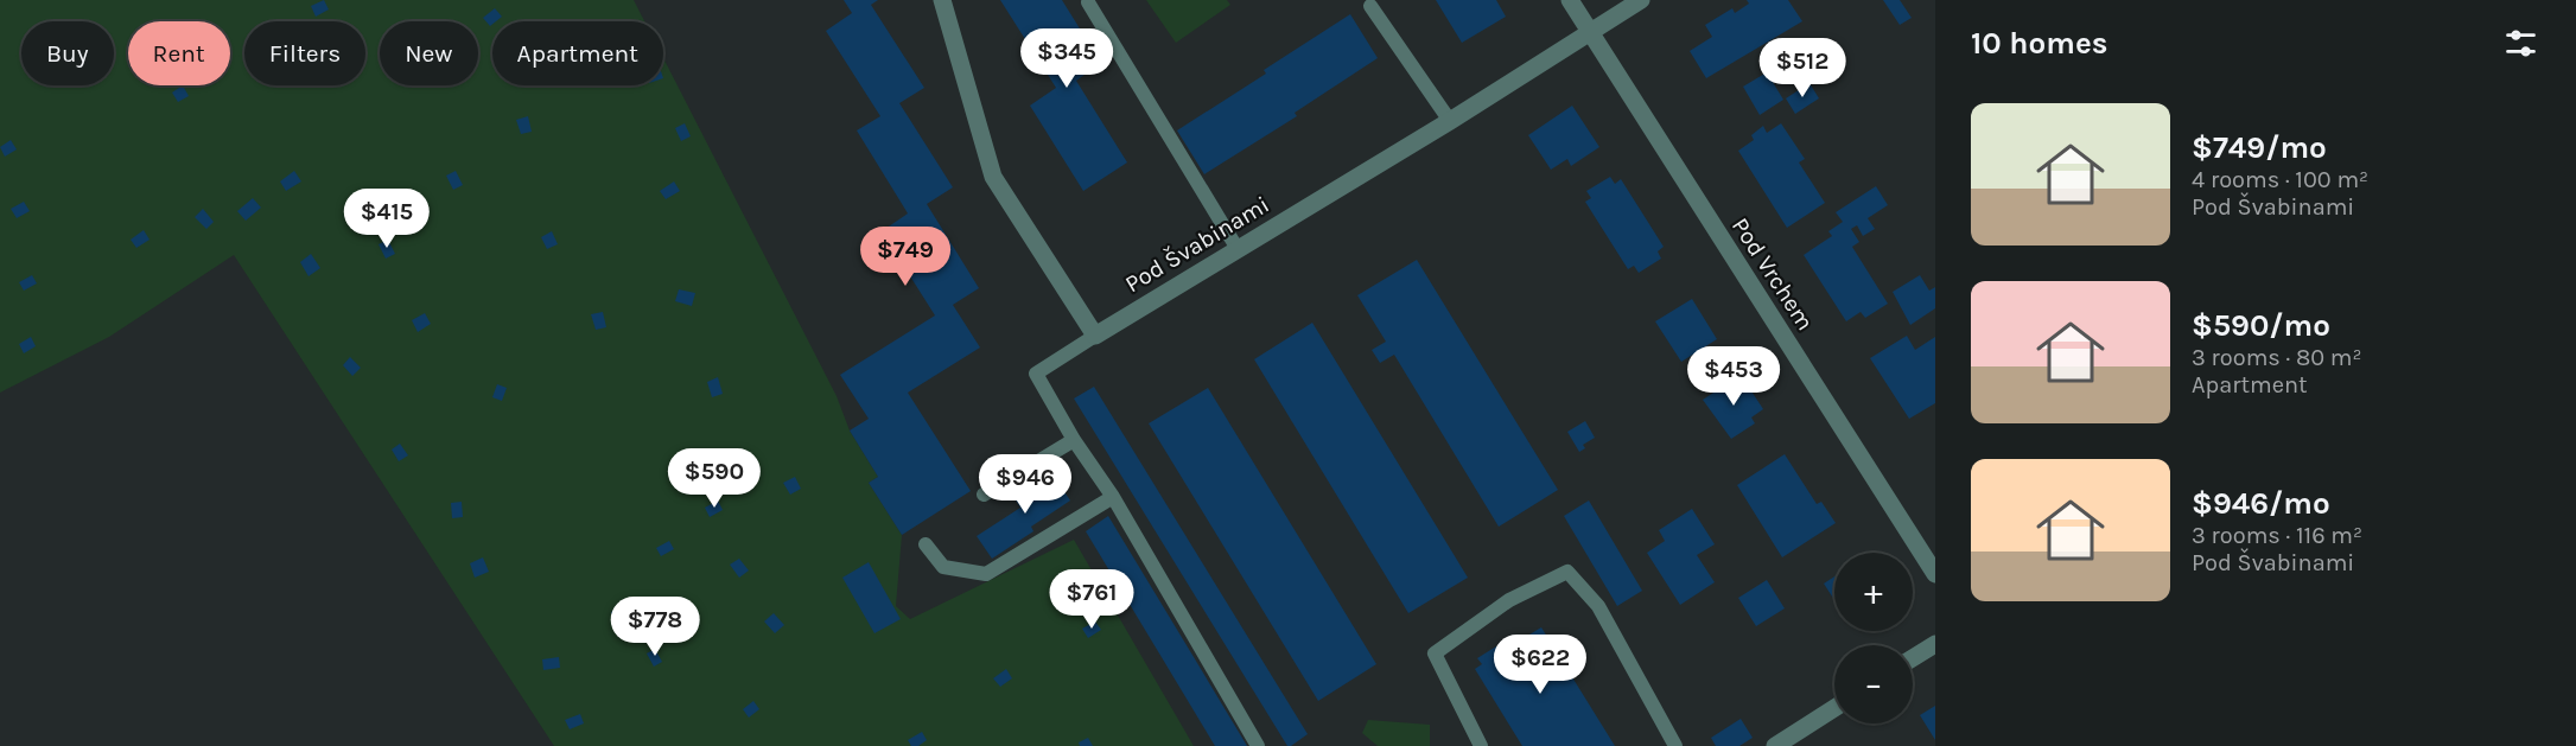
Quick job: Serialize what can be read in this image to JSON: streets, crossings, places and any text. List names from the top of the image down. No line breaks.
{"streets":{"street":["Pod Švabinami","Pod Vrchem"]},"crossings":[["Pod Švabinami","Pod Vrchem"]],"page":{"heading":"10 homes","chip":["Buy","Rent","Filters","New","Apartment"],"price":["$345","$512","$415","$749","$453","$590","$946","$761","$778","$622"],"list":[{"name":"$749/mo","note":"4 rooms · 100 m² · Pod Švabinami"},{"name":"$590/mo","note":"3 rooms · 80 m² · Apartment"},{"name":"$946/mo","note":"3 rooms · 116 m² · Pod Švabinami"}],"map_buttons":["+","−"]}}
